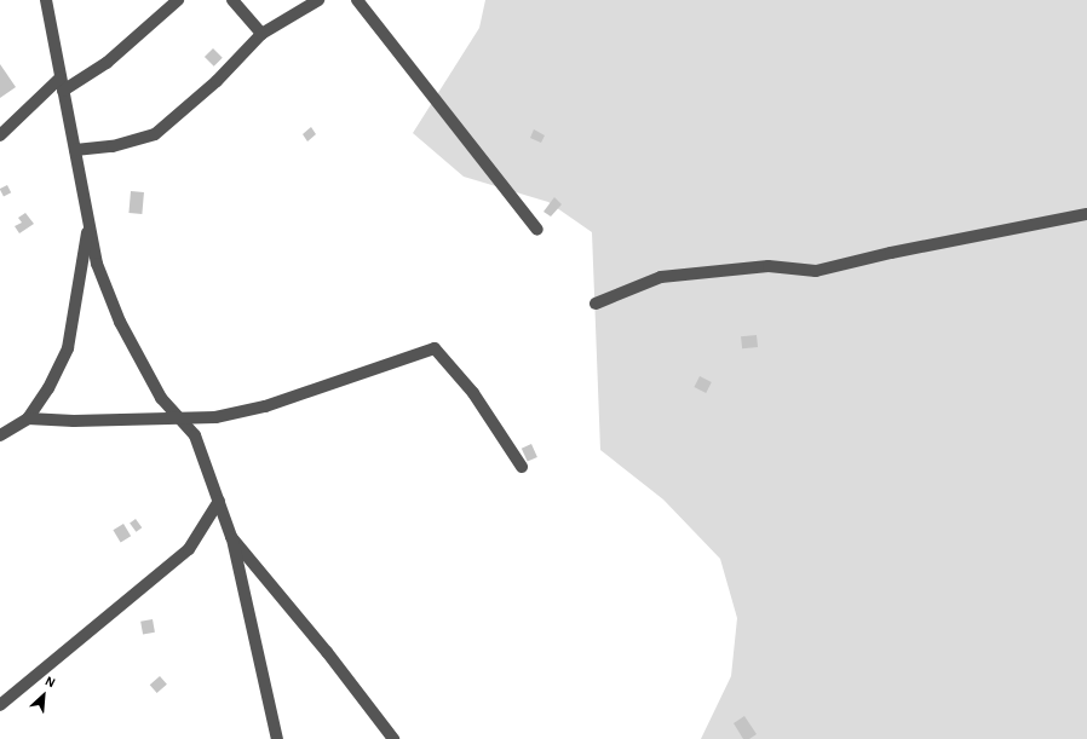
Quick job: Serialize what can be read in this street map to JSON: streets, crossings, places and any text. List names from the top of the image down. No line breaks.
{"north":"top right"}
